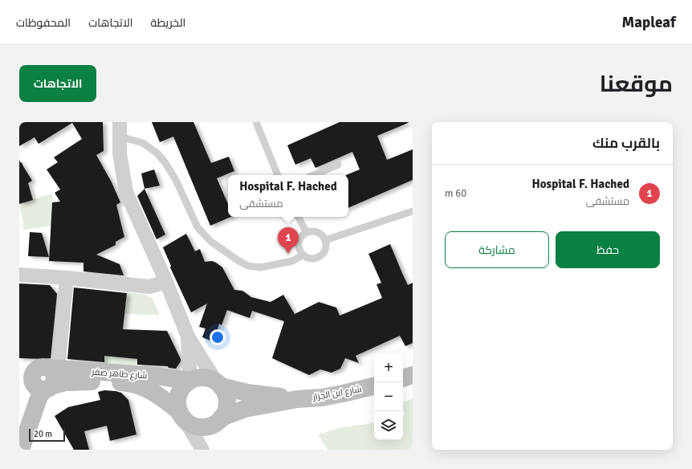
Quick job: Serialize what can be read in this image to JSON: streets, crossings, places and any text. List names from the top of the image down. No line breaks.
{"streets":{"main road":["شارع طاهر صفر","شارع ابن الجزار"]},"crossings":[["شارع طاهر صفر","شارع ابن الجزار"]],"scale_bar":"20 m","page":{"header":"Mapleaf","nav":["الخريطة","الاتجاهات","المحفوظات"],"title":"موقعنا","buttons":["الاتجاهات",["حفظ","مشاركة"]],"heading":"بالقرب منك","list":[{"mark":"1","name":"Hospital F. Hached","note":"مستشفى","value":"60 m"}],"popup":["Hospital F. Hached","مستشفى"],"pins":"1","map_buttons":["+","−"],"scale":"20 m"}}
